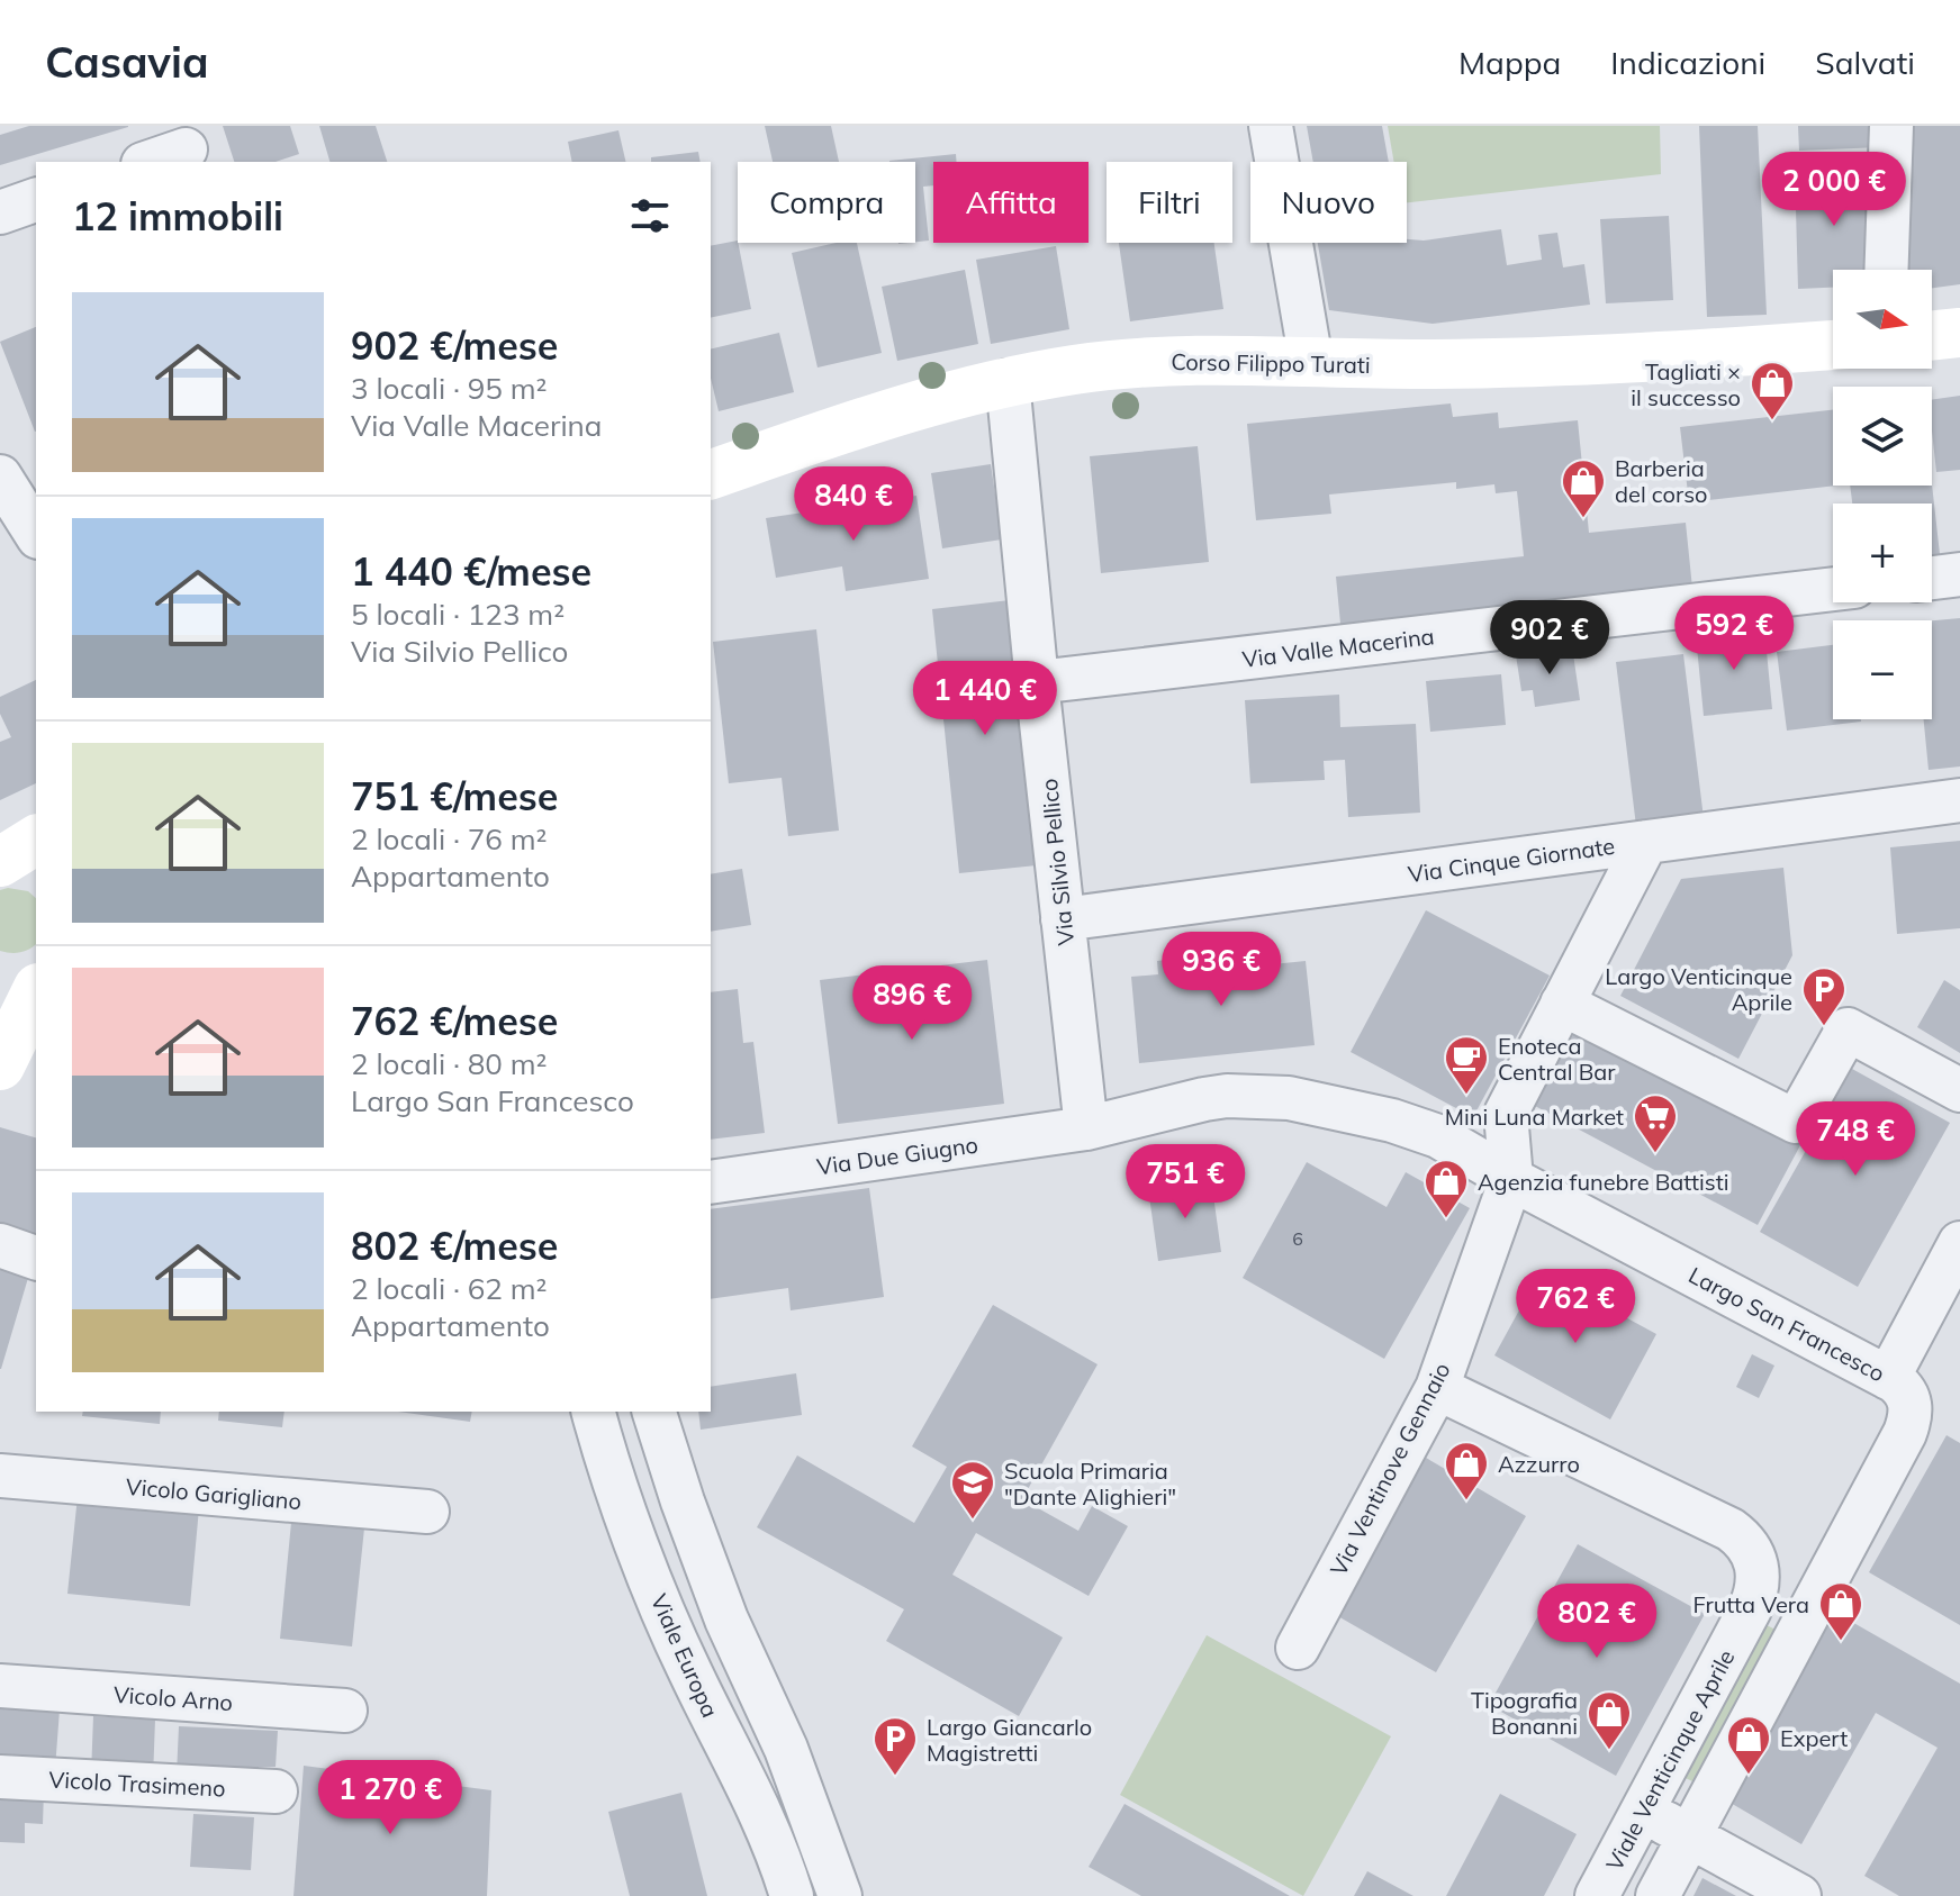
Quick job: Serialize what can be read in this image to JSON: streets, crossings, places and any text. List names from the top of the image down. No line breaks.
{"streets":{"main road":["Corso Filippo Turati"],"street":["Via Valle Macerina","Via Cinque Giornate","Via Silvio Pellico","Via Due Giugno","Largo San Francesco","Via Ventinove Gennaio","Vicolo Garigliano","Viale Europa","Vicolo Arno","Viale Venticinque Aprile","Vicolo Trasimeno"]},"crossings":[["Corso Filippo Turati","Via Silvio Pellico"],["Via Valle Macerina","Via Silvio Pellico"],["Via Cinque Giornate","Via Silvio Pellico"],["Via Cinque Giornate","Via Ventinove Gennaio"],["Via Silvio Pellico","Via Due Giugno"],["Via Due Giugno","Largo San Francesco"],["Via Due Giugno","Via Ventinove Gennaio"],["Largo San Francesco","Via Ventinove Gennaio"],["Via Ventinove Gennaio","Viale Venticinque Aprile"]],"places":{"shop":["Tagliati × il successo","Barberia del corso","Agenzia funebre Battisti","Azzurro","Frutta Vera","Tipografia Bonanni","Expert"],"parking":["Largo Venticinque Aprile","Largo Giancarlo Magistretti"],"cafe":["Enoteca Central Bar"],"supermarket":["Mini Luna Market"],"school or university":["Scuola Primaria \"Dante Alighieri\""]},"house_numbers":["6"],"north":"right","page":{"header":"Casavia","nav":["Mappa","Indicazioni","Salvati"],"price":["2 000 €","840 €","592 €","902 €","1 440 €","936 €","896 €","748 €","751 €","762 €","802 €","1 270 €"],"chip":["Compra","Affitta","Filtri","Nuovo"],"heading":"12 immobili","map_buttons":["+","−"],"list":[{"name":"902 €/mese","note":"3 locali · 95 m² · Via Valle Macerina"},{"name":"1 440 €/mese","note":"5 locali · 123 m² · Via Silvio Pellico"},{"name":"751 €/mese","note":"2 locali · 76 m² · Appartamento"},{"name":"762 €/mese","note":"2 locali · 80 m² · Largo San Francesco"},{"name":"802 €/mese","note":"2 locali · 62 m² · Appartamento"}]}}
